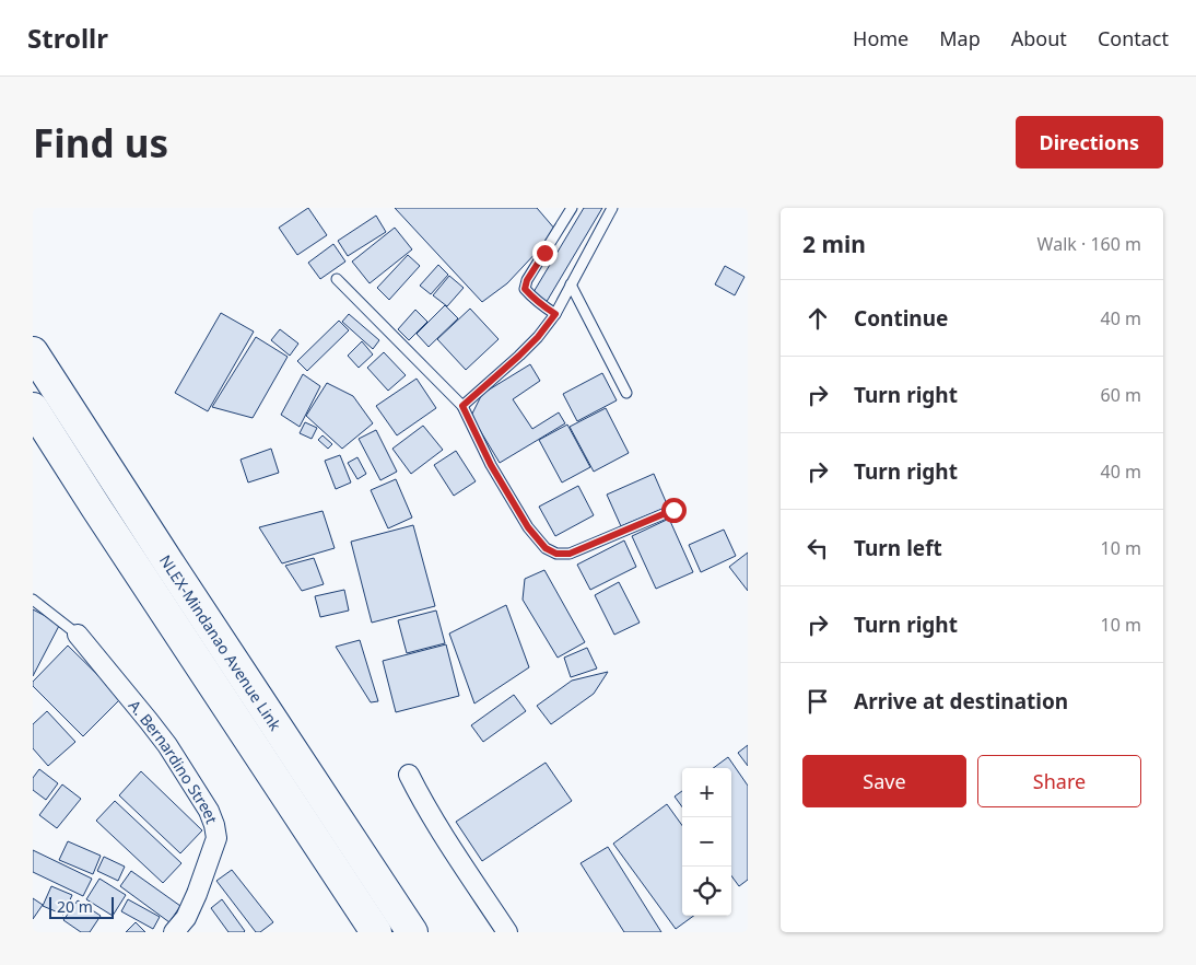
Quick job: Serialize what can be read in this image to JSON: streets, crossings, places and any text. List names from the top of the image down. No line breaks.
{"streets":{"highway":["NLEX-Mindanao Avenue Link"],"street":["A. Bernardino Street"]},"scale_bar":"20 m","page":{"header":"Strollr","nav":["Home","Map","About","Contact"],"buttons":["Directions",["Save","Share"]],"title":"Find us","heading":["2 min","Walk · 160 m"],"list":[["Continue","40 m"],["Turn right","60 m"],["Turn right","40 m"],["Turn left","10 m"],["Turn right","10 m"],"Arrive at destination"],"map_buttons":["+","−"],"scale":"20 m"}}
